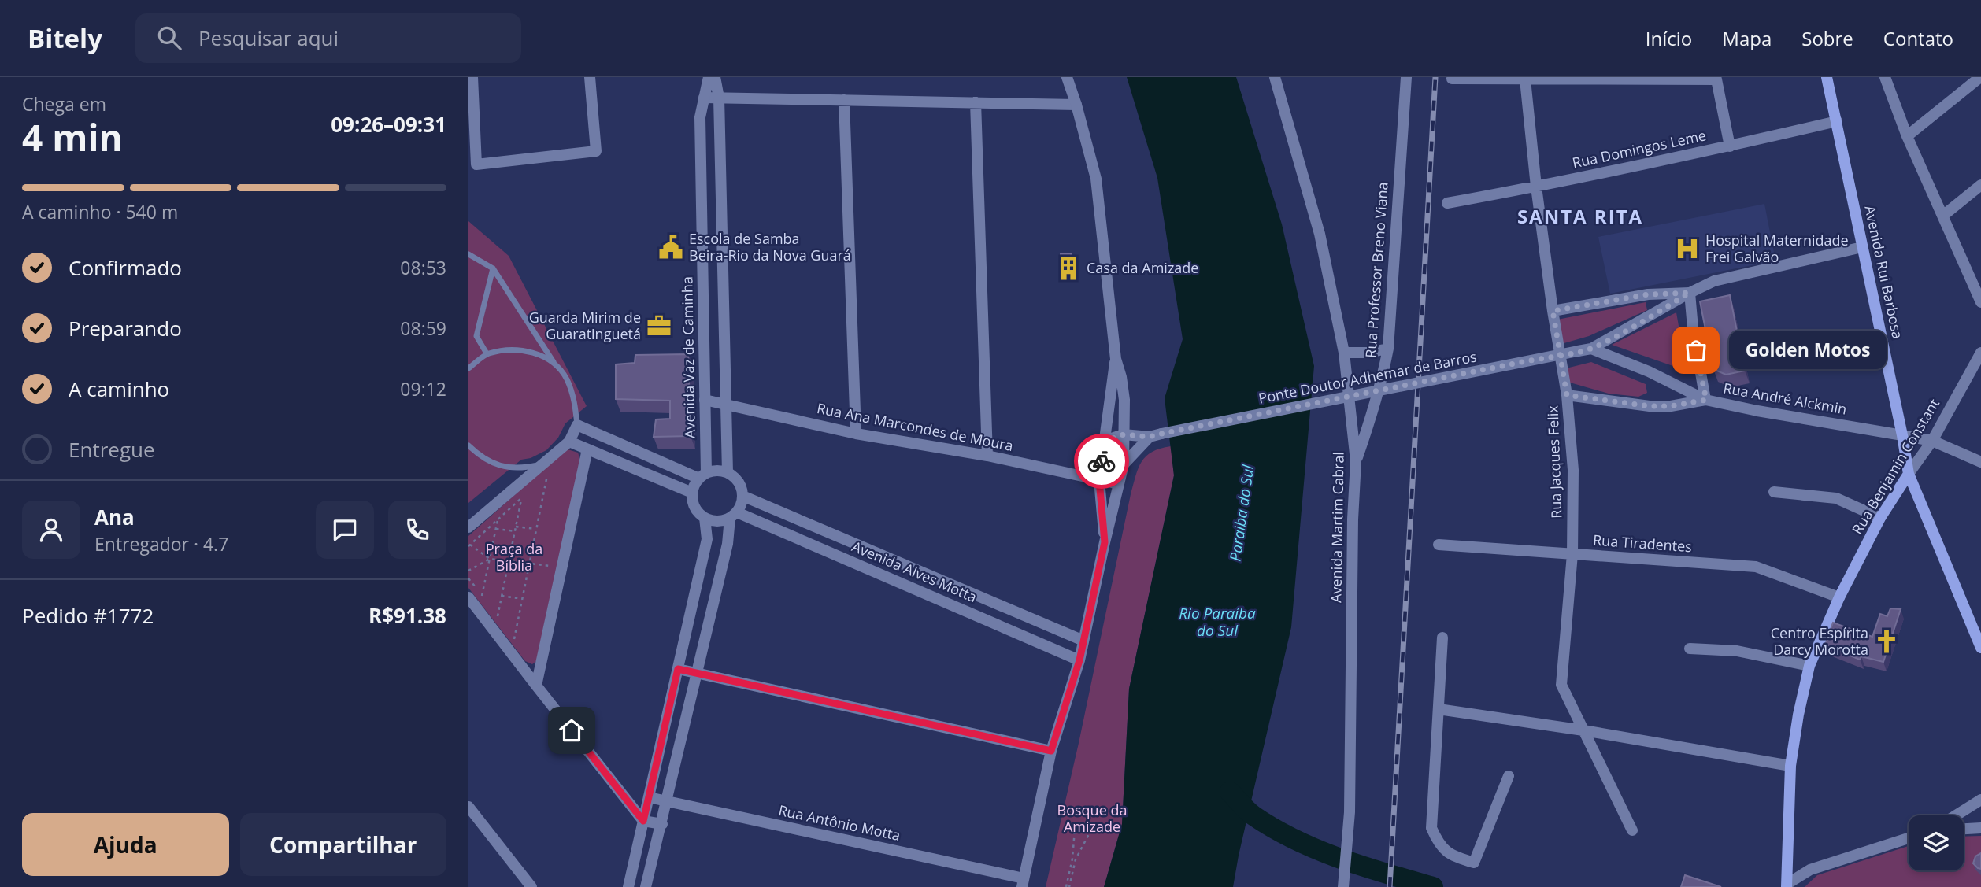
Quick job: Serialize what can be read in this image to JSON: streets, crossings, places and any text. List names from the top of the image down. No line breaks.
{"streets":{"main road":["Avenida Rui Barbosa","Rua Benjamin Constant"],"street":["Rua Domingos Leme","Rua Professor Breno Viana","Avenida Vaz de Caminha","Ponte Doutor Adhemar de Barros","Rua André Alckmin","Rua Ana Marcondes de Moura","Rua Jacques Felix","Avenida Martim Cabral","Rua Tiradentes","Avenida Alves Motta","Rua Antônio Motta"]},"crossings":[["Rua Domingos Leme","Avenida Rui Barbosa"],["Rua Domingos Leme","Rua Jacques Felix"],["Rua Professor Breno Viana","Avenida Martim Cabral"],["Avenida Rui Barbosa","Rua André Alckmin"],["Avenida Rui Barbosa","Rua Benjamin Constant"],["Avenida Vaz de Caminha","Rua Ana Marcondes de Moura"],["Avenida Vaz de Caminha","Avenida Alves Motta"],["Rua André Alckmin","Rua Jacques Felix"],["Rua André Alckmin","Rua Benjamin Constant"],["Rua Jacques Felix","Rua Tiradentes"],["Rua Benjamin Constant","Rua Tiradentes"]],"districts":["SANTA RITA"],"water":["Paraiba do Sul","Rio Paraíba do Sul"],"parks":["Praça da Bíblia","Bosque da Amizade"],"places":{"public building":["Escola de Samba Beira-Rio da Nova Guará"],"hospital":["Hospital Maternidade Frei Galvão"],"building":["Casa da Amizade"],"office":["Guarda Mirim de Guaratinguetá"],"other":["Golden Motos"],"church":["Centro Espírita Darcy Morotta"]},"page":{"header":"Bitely","search":"Pesquisar aqui","nav":["Início","Mapa","Sobre","Contato"],"heading":["4 min","Chega em","09:26–09:31"],"panel":["Ana","Entregador · 4.7","Pedido #1772","R$91.38"],"bar":"A caminho · 540 m","list":[["Confirmado","08:53"],["Preparando","08:59"],["A caminho","09:12"],"Entregue"],"bubble":"Golden Motos","buttons":["Ajuda","Compartilhar"]}}
